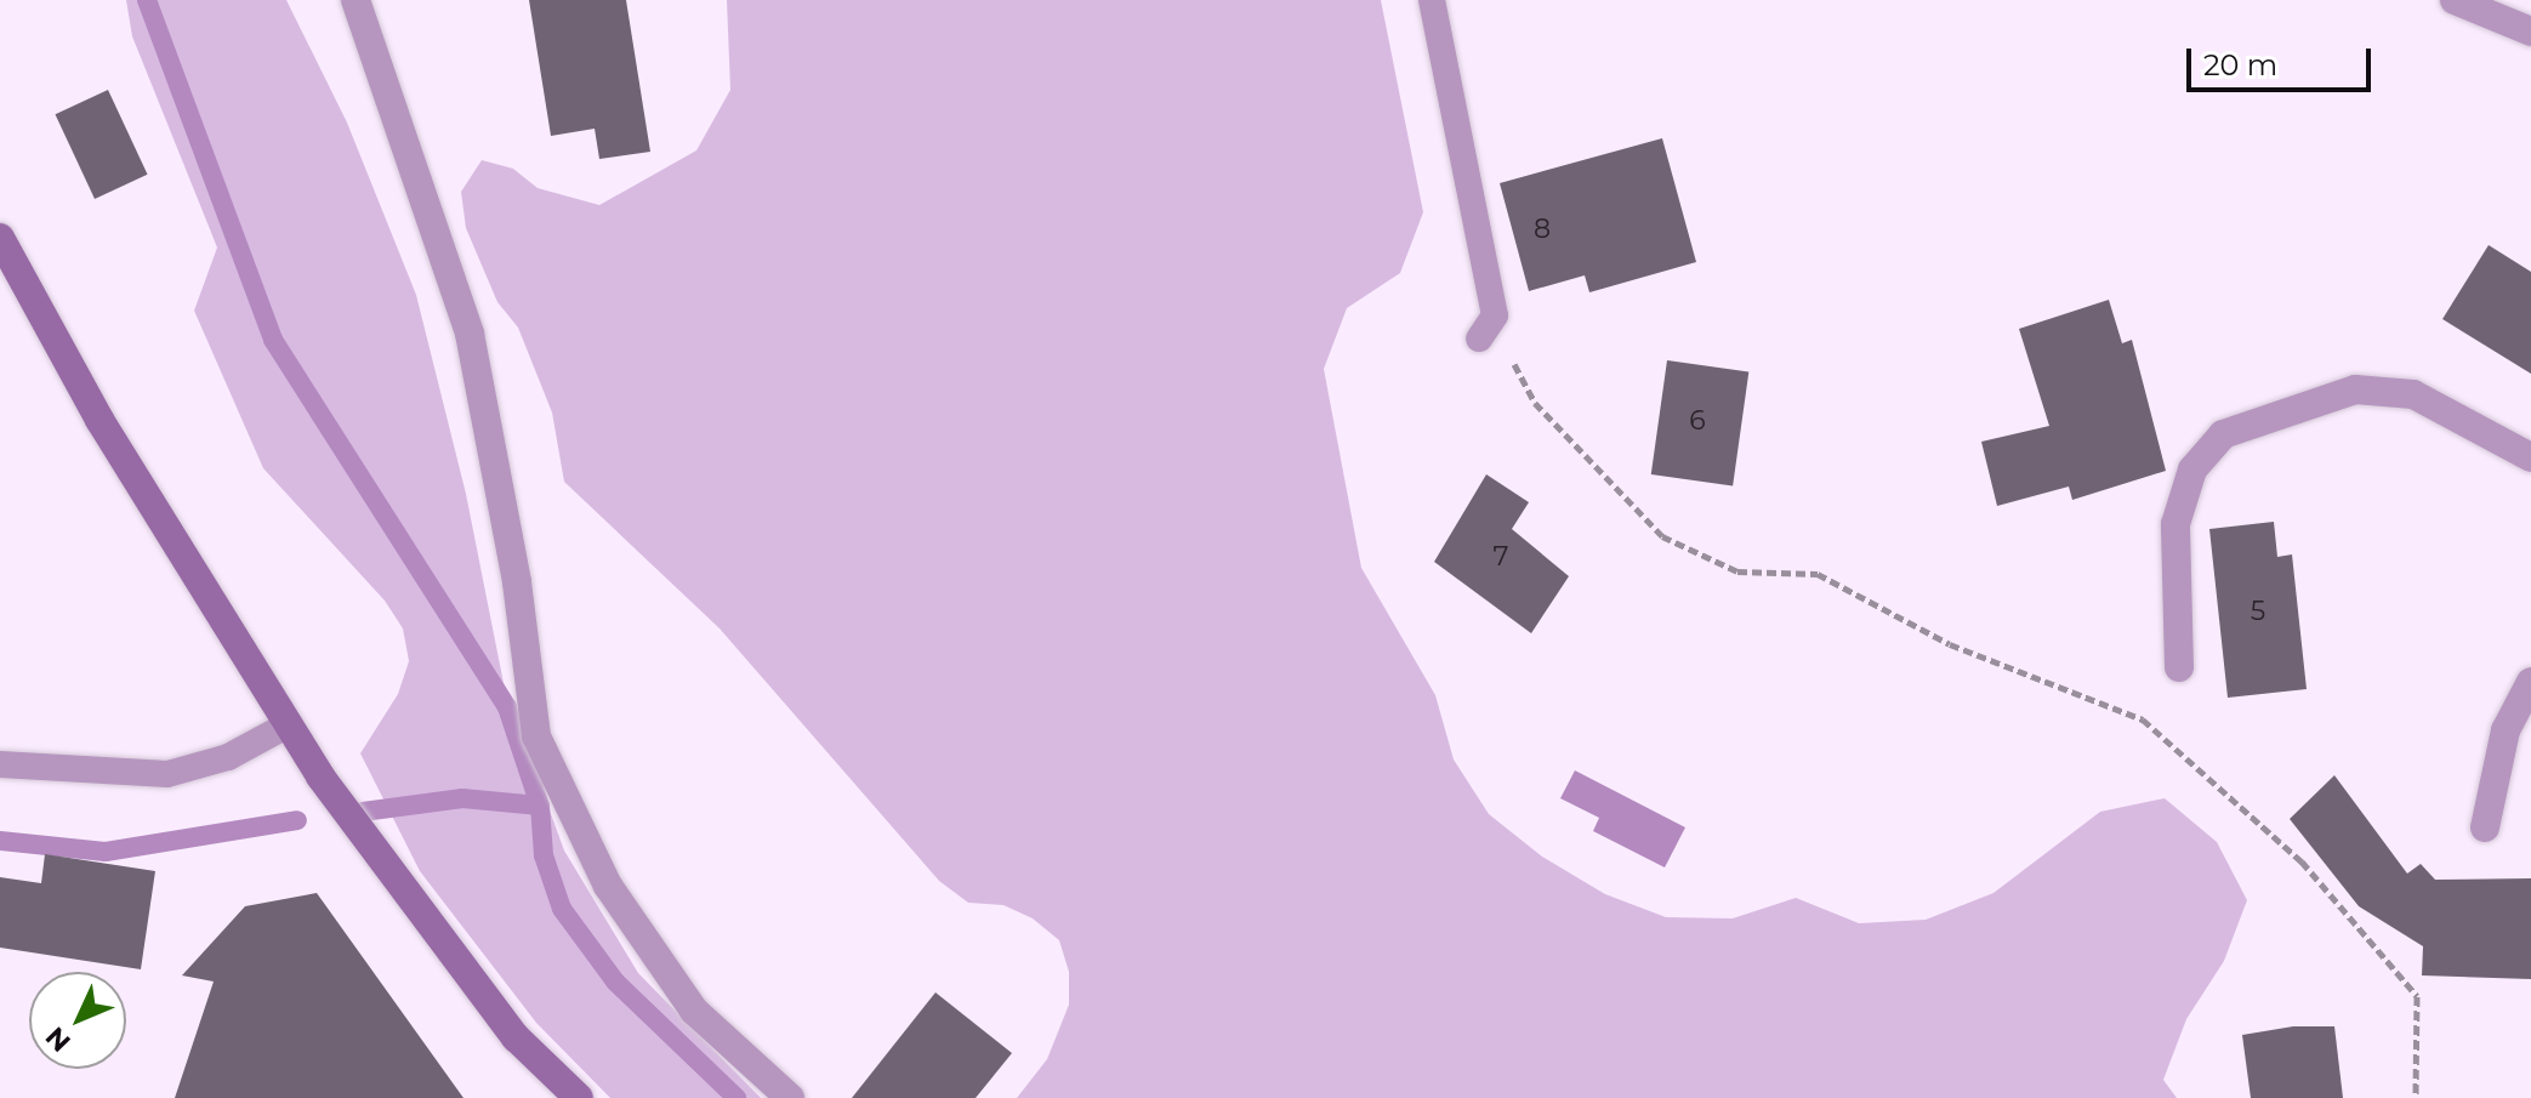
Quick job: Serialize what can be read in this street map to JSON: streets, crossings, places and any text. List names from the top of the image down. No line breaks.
{"house_numbers":["8","6","7","5"],"scale_bar":"20 m","north":"bottom left"}
